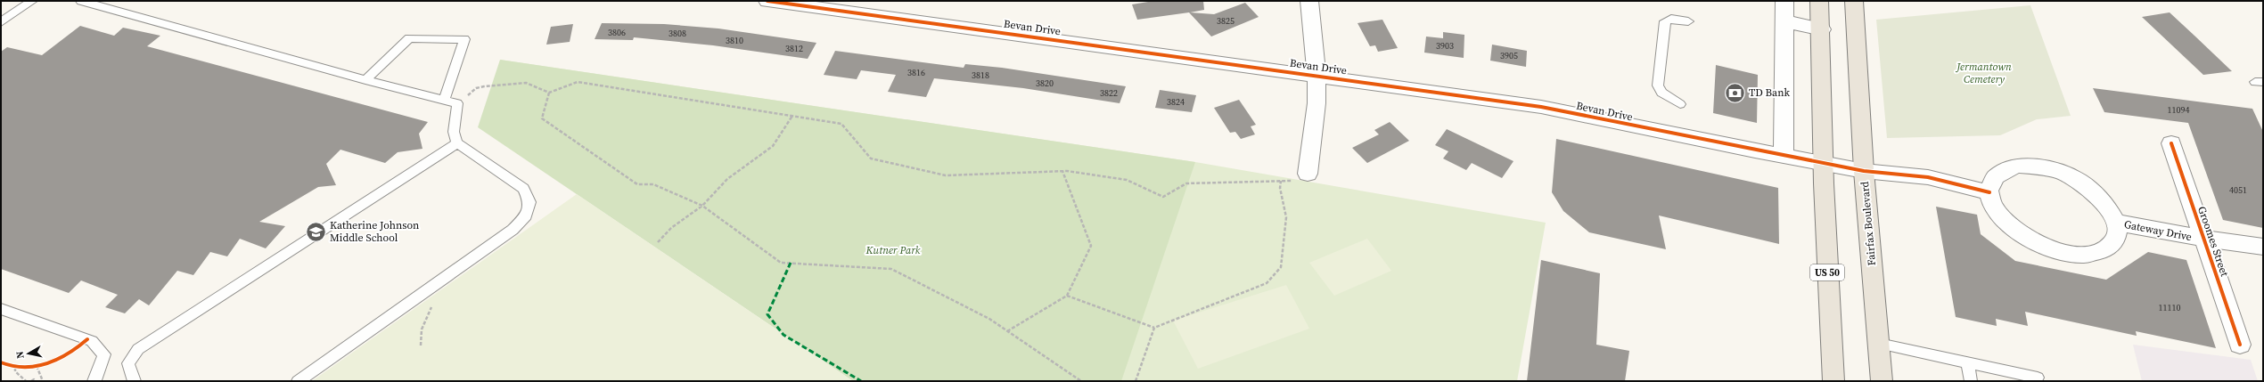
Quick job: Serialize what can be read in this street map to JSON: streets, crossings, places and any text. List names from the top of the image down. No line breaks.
{"streets":{"main road":["Fairfax Boulevard","US 50"],"street":["Bevan Drive","Gateway Drive","Groomes Street"]},"crossings":[["Bevan Drive","Fairfax Boulevard"],["Bevan Drive","US 50"],["Gateway Drive","Groomes Street"]],"parks":["Jermantown Cemetery","Kutner Park"],"places":{"bank":["TD Bank"],"school or university":["Katherine Johnson Middle School"]},"house_numbers":["3825","3806","3808","3810","3903","3812","3905","3816","3818","3820","3822","3824","11094","4051","11110"],"north":"left"}
